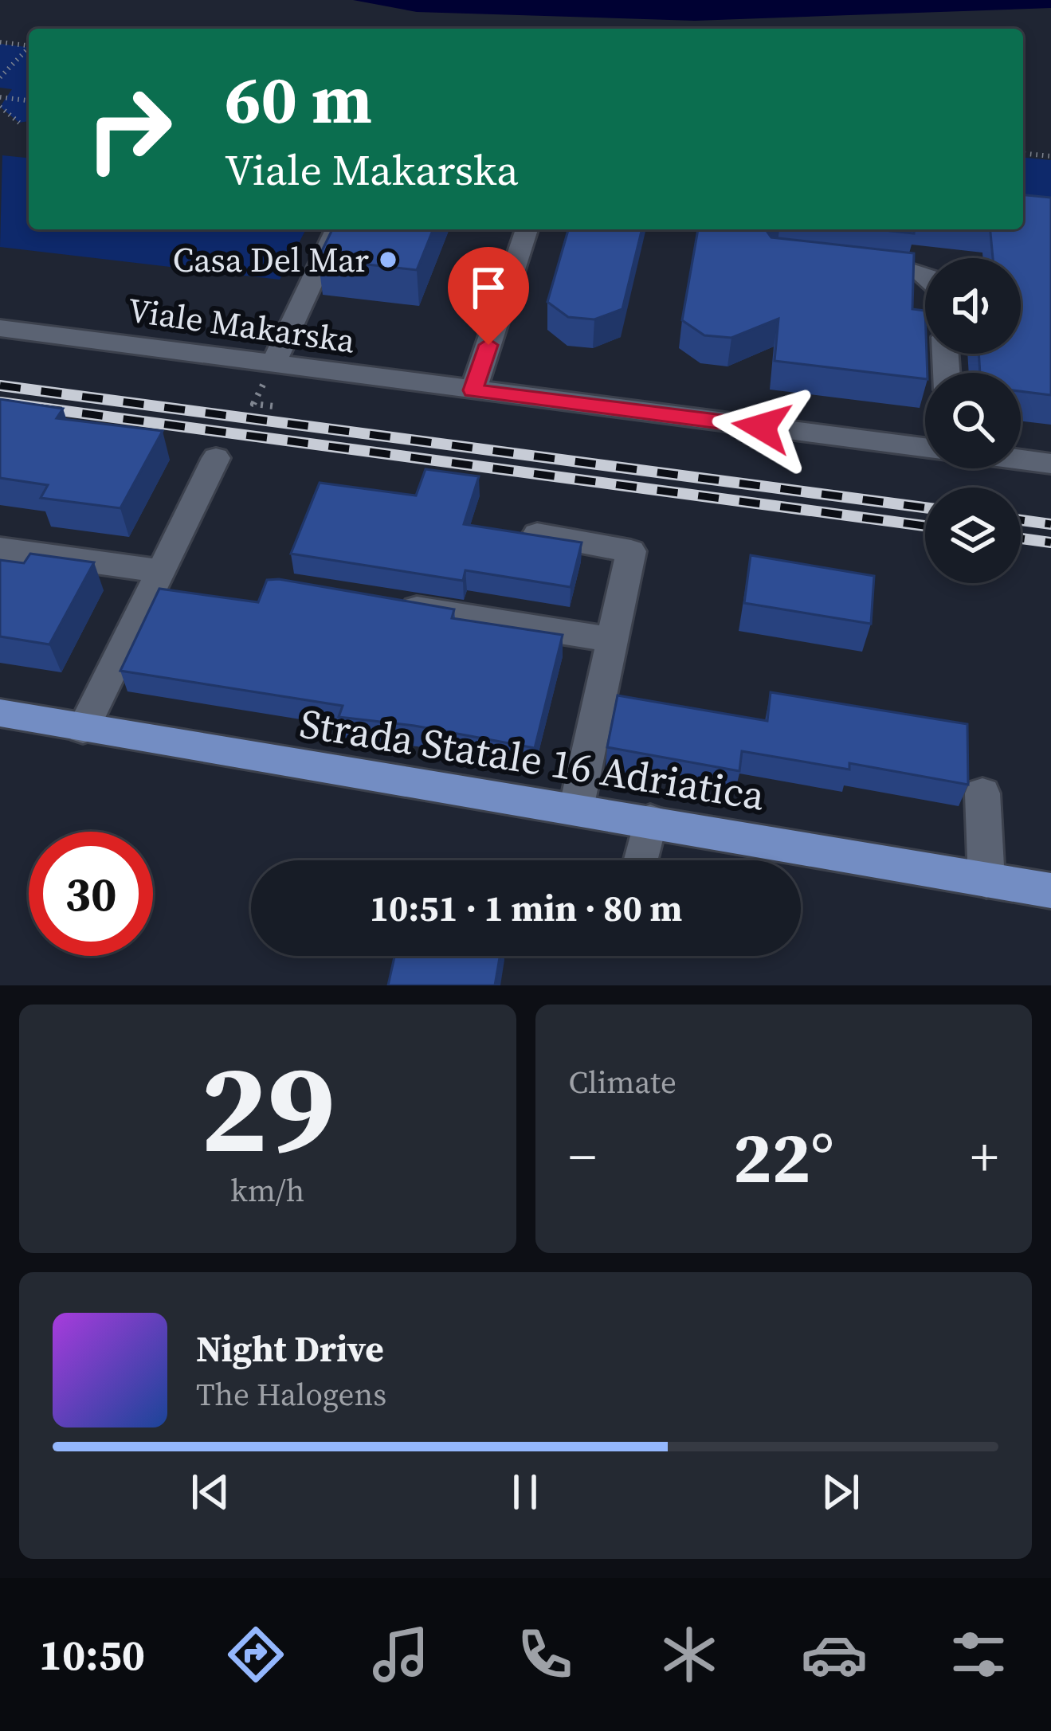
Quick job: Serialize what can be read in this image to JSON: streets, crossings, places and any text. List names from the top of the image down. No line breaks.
{"streets":{"main road":["Strada Statale 16 Adriatica"],"street":["Viale Makarska"]},"places":["Casa Del Mar"],"page":{"turn":["60 m","Viale Makarska"],"limit":"30","trip":"10:51 · 1 min · 80 m","tile":[["29","km/h"],"Climate"],"heat":["−","22°","+"],"song":["Night Drive","The Halogens"],"tabs":"10:50"}}
